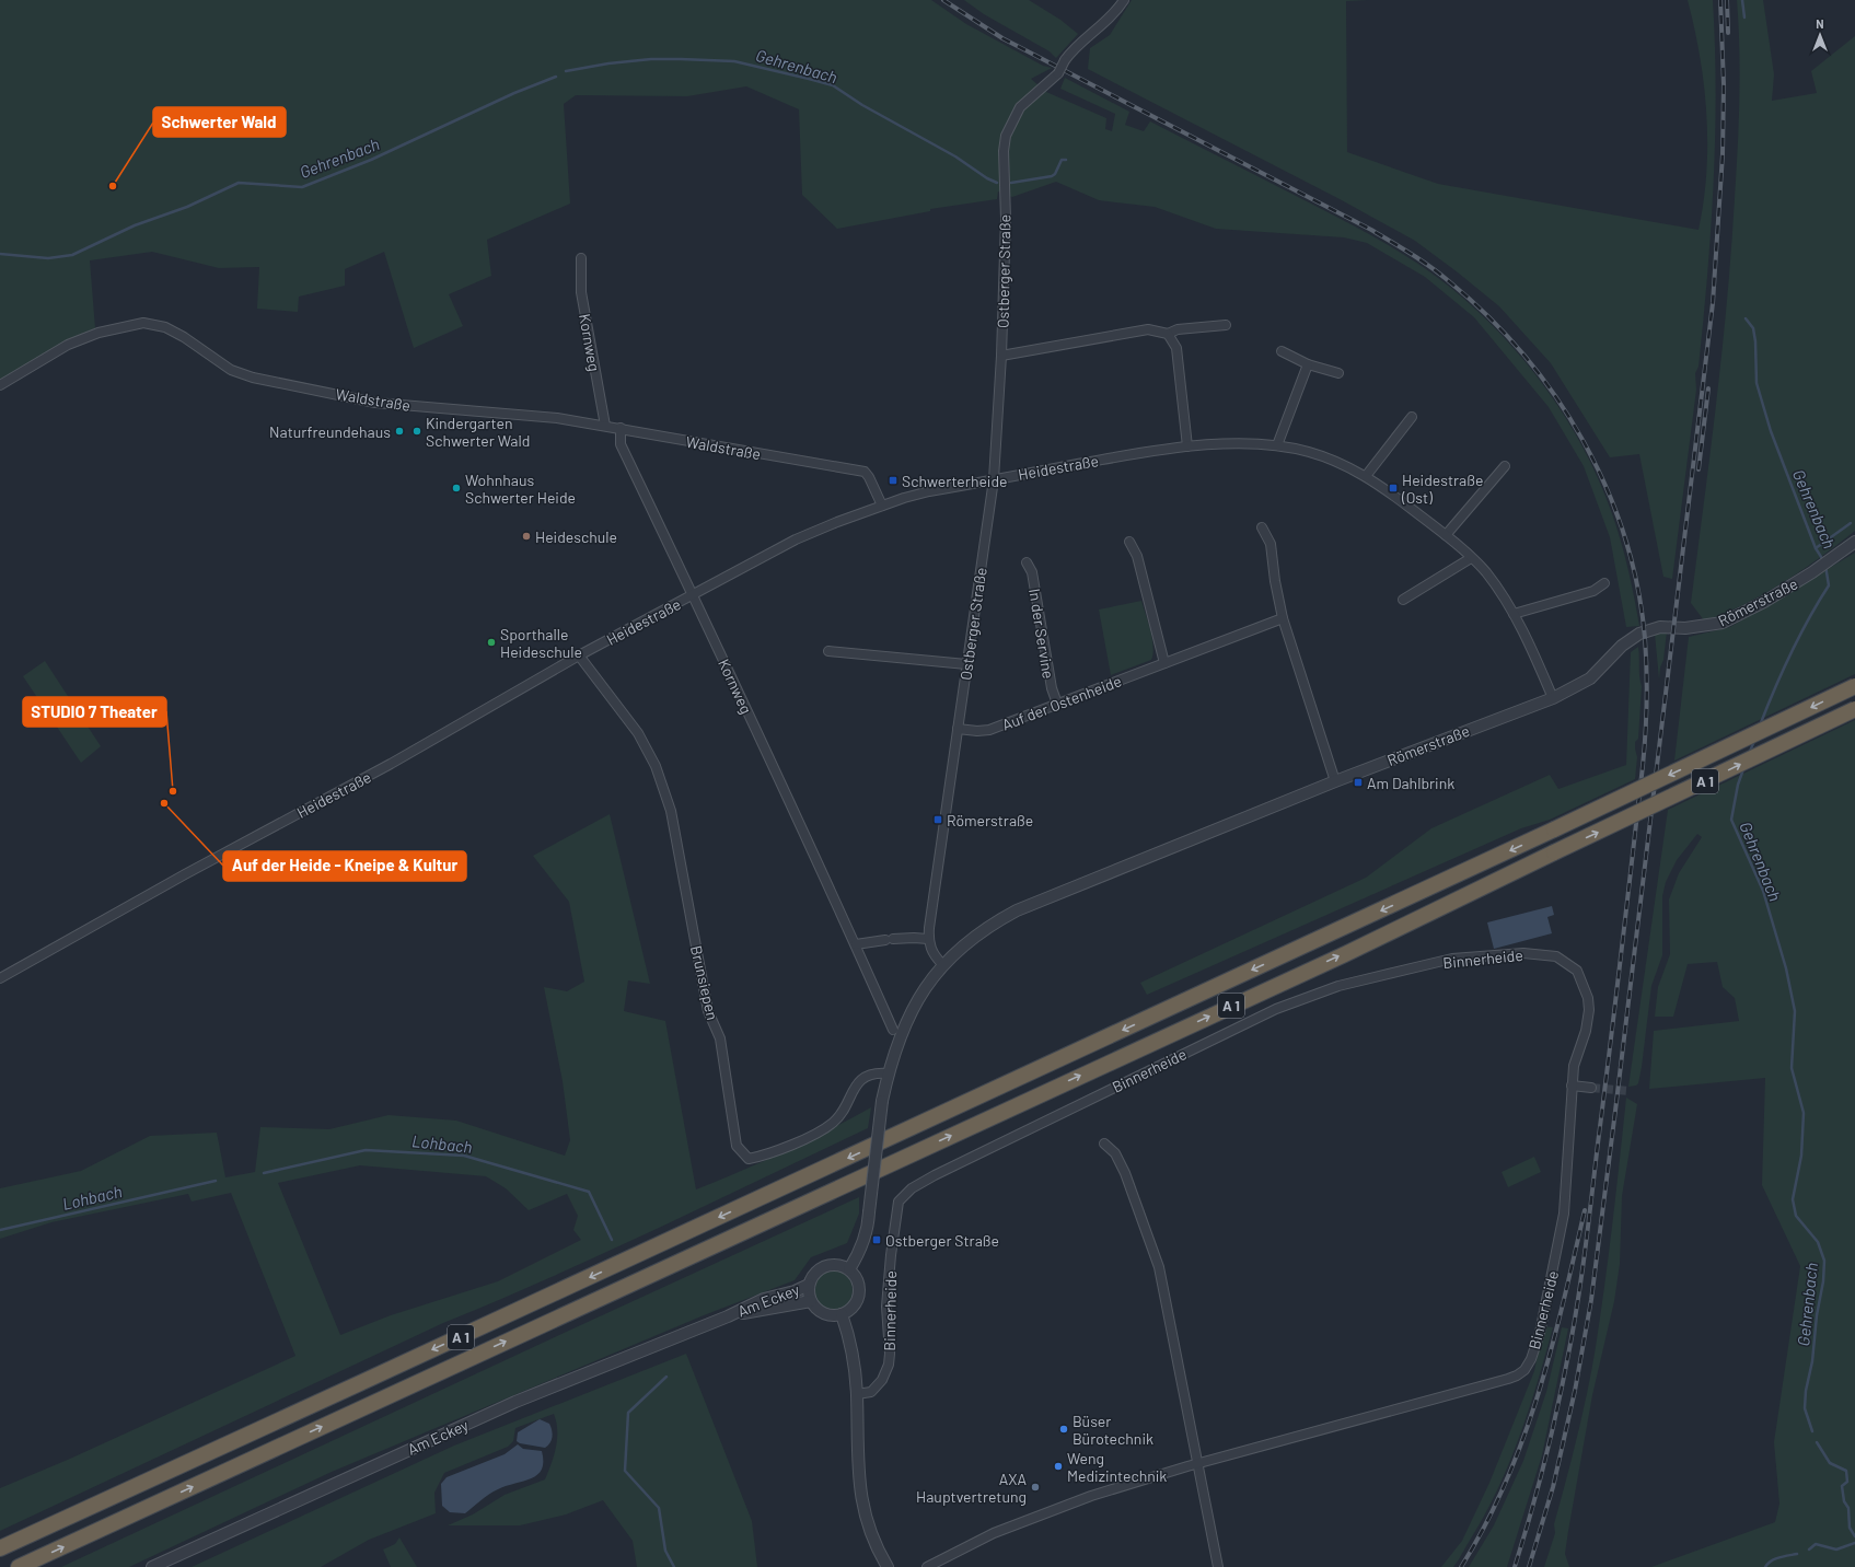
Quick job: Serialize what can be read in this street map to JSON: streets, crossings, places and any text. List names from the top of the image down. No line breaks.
{"streets":{"highway":["A 1"],"street":["Ostberger Straße","Kornweg","Waldstraße","Heidestraße","Römerstraße","In der Servine","Auf der Ostenheide","Binnerheide","Brunsiepen","Am Eckey"]},"crossings":[["Ostberger Straße","Heidestraße"],["Ostberger Straße","Auf der Ostenheide"],["Kornweg","Waldstraße"],["Kornweg","Heidestraße"],["Waldstraße","Heidestraße"],["Heidestraße","Römerstraße"],["Heidestraße","Brunsiepen"],["In der Servine","Auf der Ostenheide"]],"water":["Gehrenbach","Lohbach"],"places":{"other":["Schwerter Wald","Naturfreundehaus","Kindergarten Schwerter Wald","Wohnhaus Schwerter Heide","Heideschule","Sporthalle Heideschule","STUDIO 7 Theater","Auf der Heide - Kneipe & Kultur","Büser Bürotechnik","Weng Medizintechnik","AXA Hauptvertretung"],"transit":["Schwerterheide","Heidestraße (Ost)","Am Dahlbrink","Römerstraße","Ostberger Straße"]},"north":"top"}
